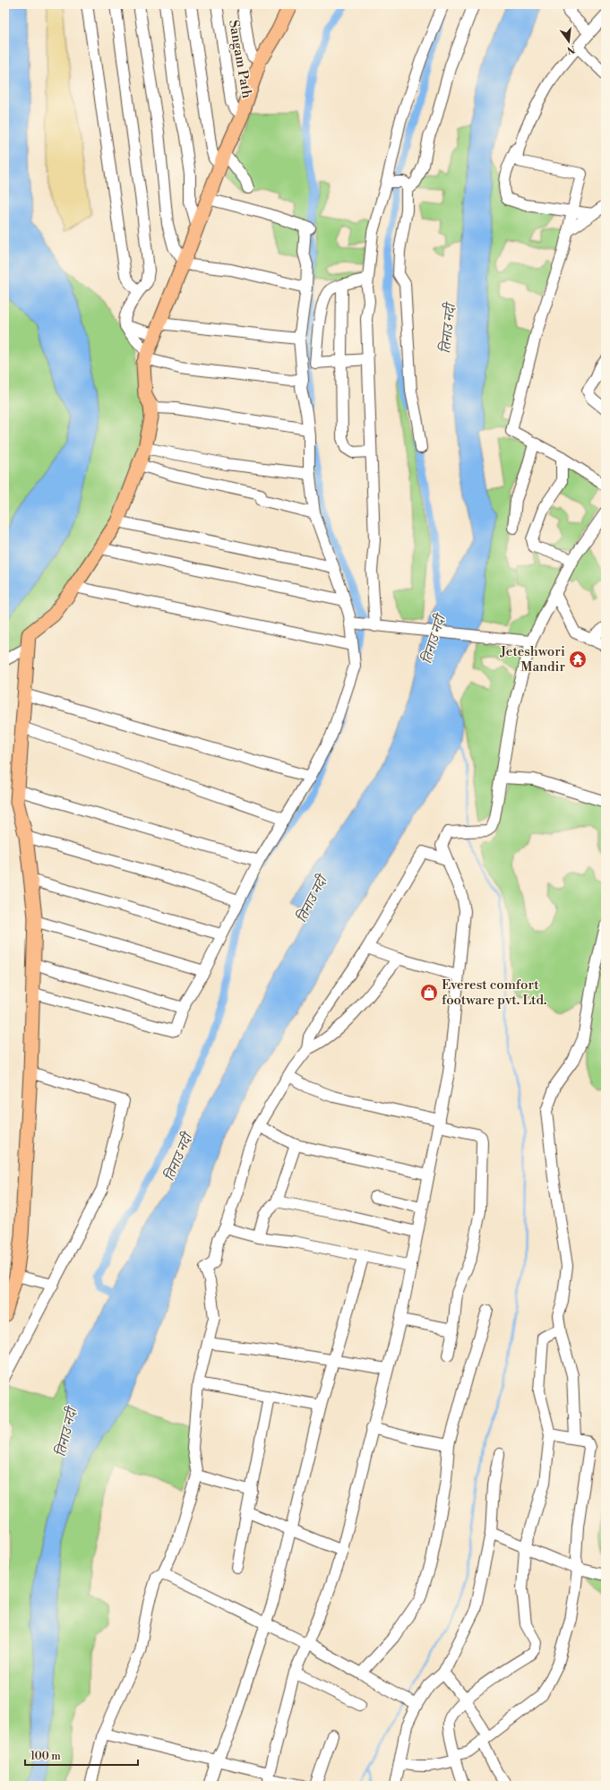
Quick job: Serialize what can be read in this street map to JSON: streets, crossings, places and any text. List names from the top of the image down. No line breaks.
{"streets":{"street":["Sangam Path"]},"water":["तिनाउ नदी"],"places":{"temple":["Jeteshwori Mandir"],"shop":["Everest comfort footware pvt. Ltd."]},"scale_bar":"100 m","north":"bottom"}
